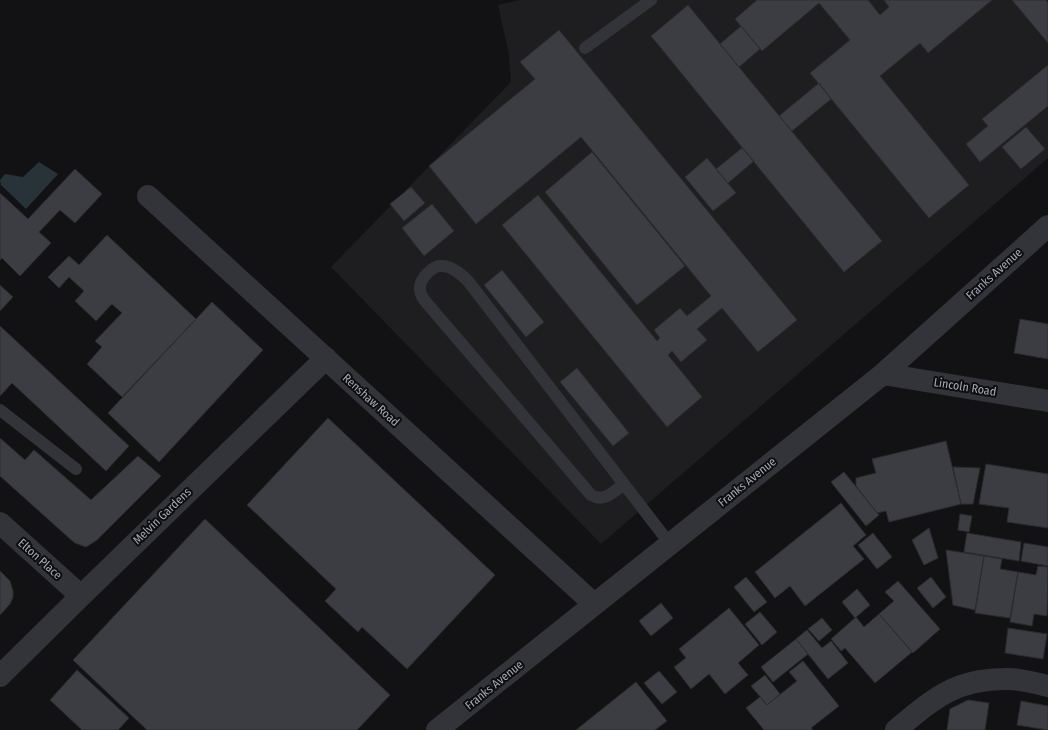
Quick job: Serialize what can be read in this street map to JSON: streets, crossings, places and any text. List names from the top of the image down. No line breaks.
{"streets":{"street":["Franks Avenue","Lincoln Road","Renshaw Road","Melvin Gardens","Elton Place"]},"crossings":[["Franks Avenue","Lincoln Road"],["Franks Avenue","Renshaw Road"],["Renshaw Road","Melvin Gardens"],["Melvin Gardens","Elton Place"]]}
